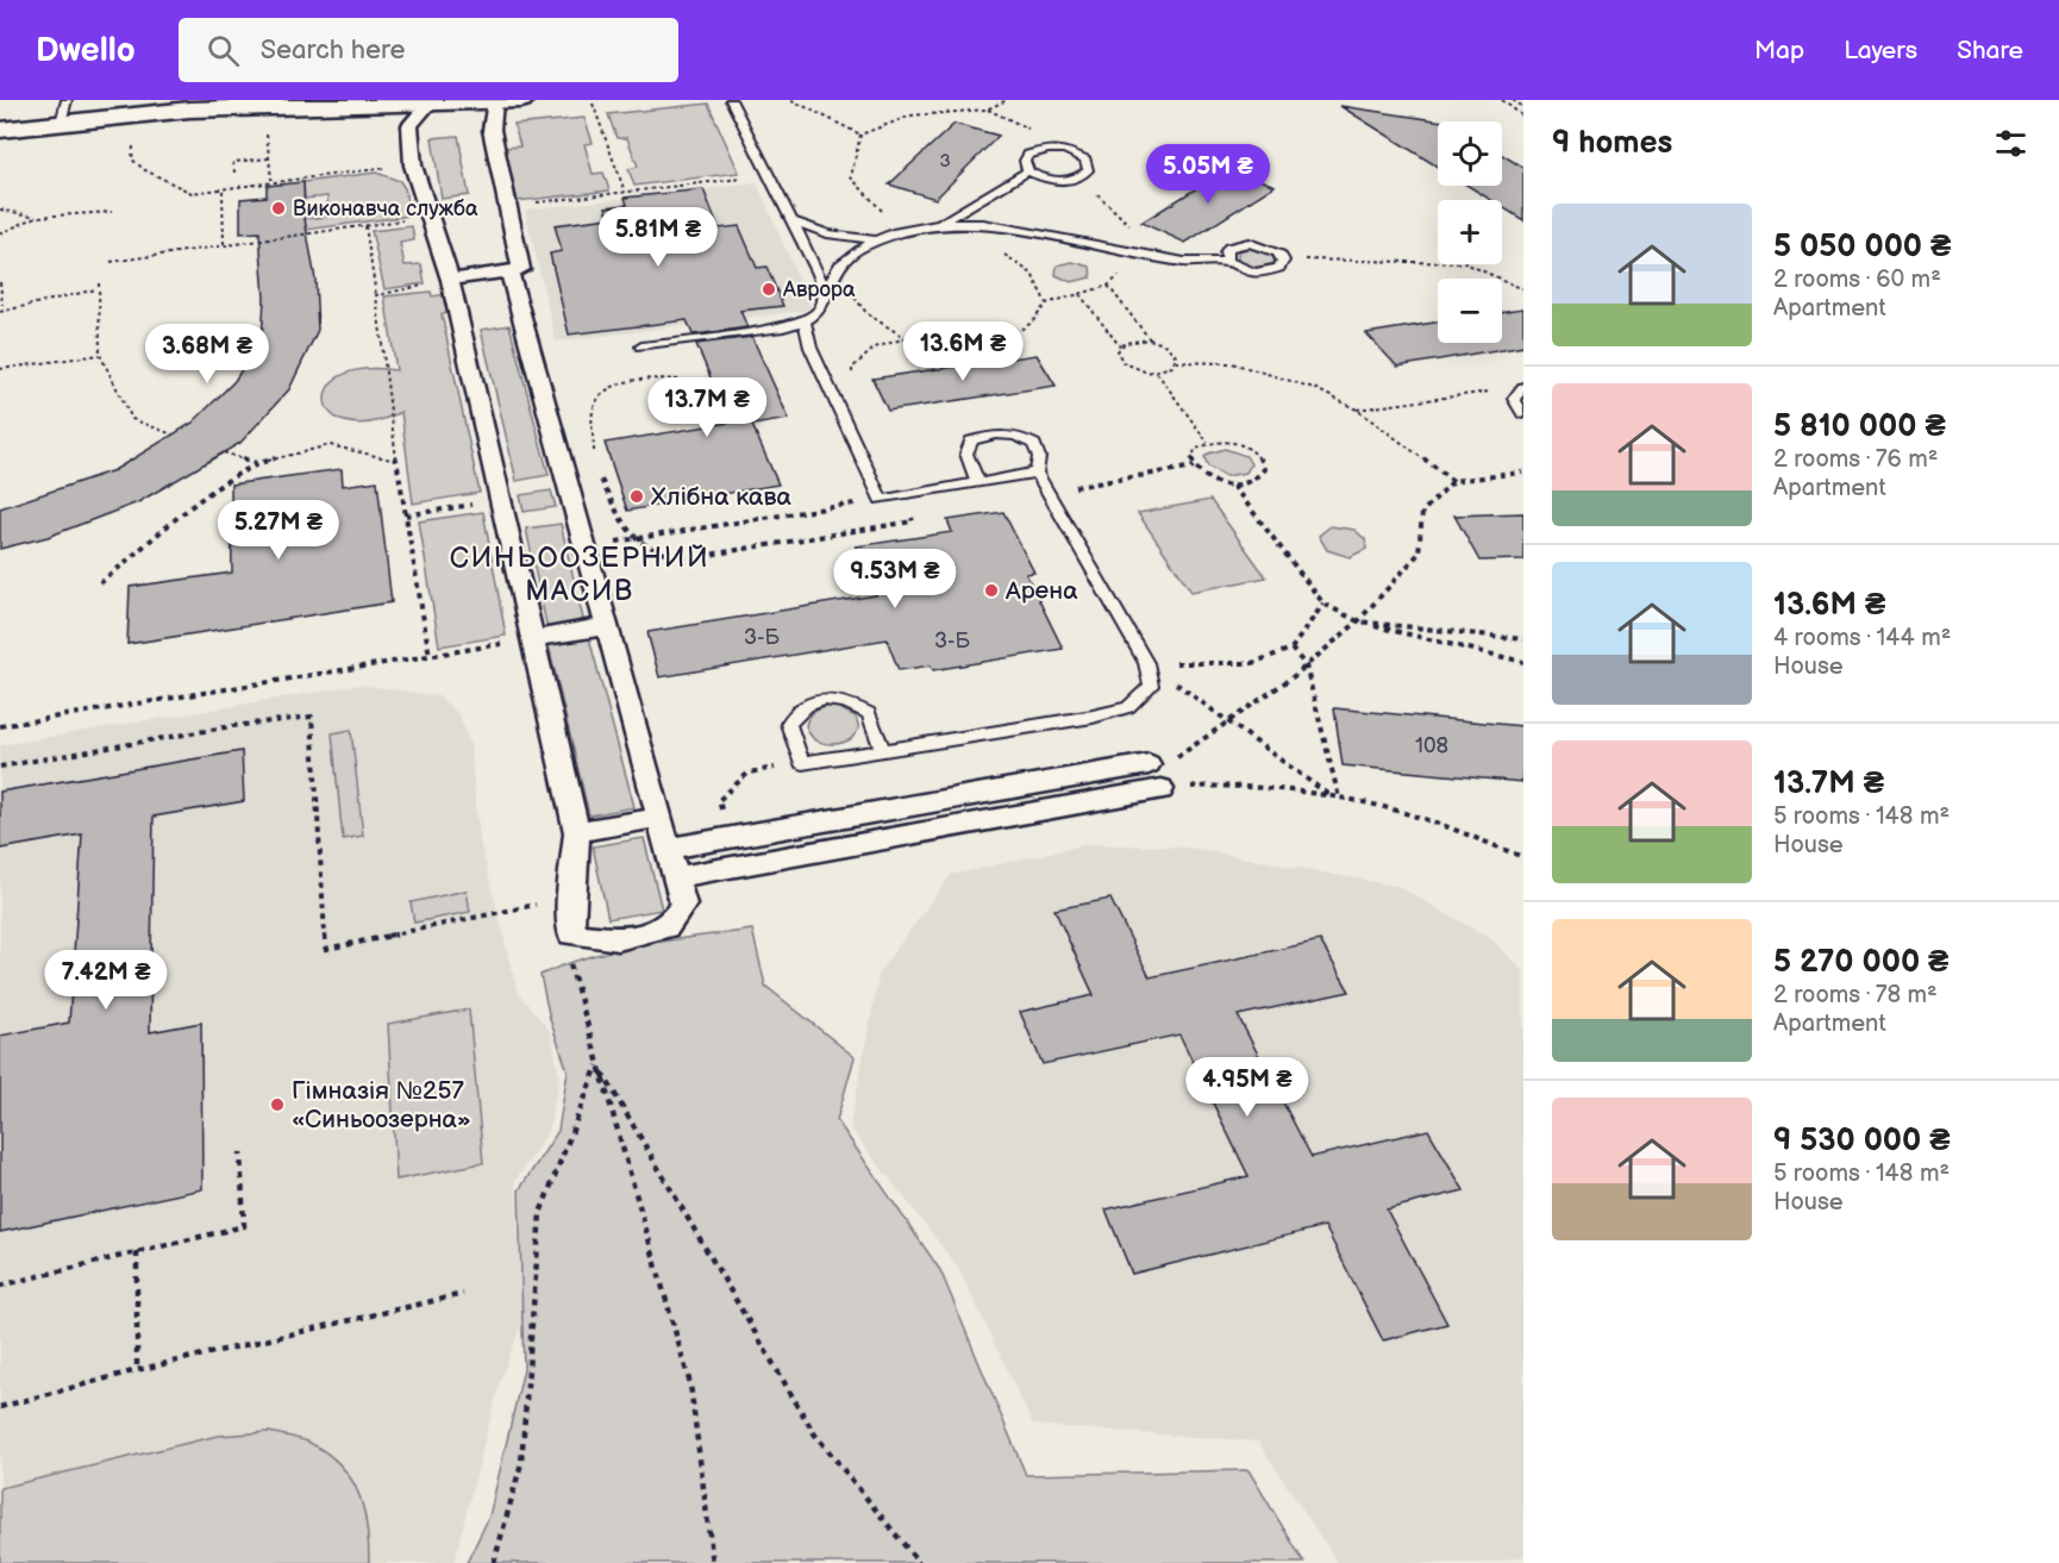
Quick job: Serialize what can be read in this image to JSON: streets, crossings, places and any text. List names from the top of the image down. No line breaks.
{"districts":["СИНЬООЗЕРНИЙ МАСИВ"],"places":["Виконавча служба","Аврора","Хлібна кава","Арена","Гімназія №257 «Синьоозерна»"],"house_numbers":["3","3-Б","3-Б","108"],"page":{"header":"Dwello","search":"Search here","nav":["Map","Layers","Share"],"heading":"9 homes","map_buttons":["+","−"],"price":["5.05M ₴","5.81M ₴","13.6M ₴","3.68M ₴","13.7M ₴","5.27M ₴","9.53M ₴","7.42M ₴","4.95M ₴"],"list":[{"name":"5 050 000 ₴","note":"2 rooms · 60 m² · Apartment"},{"name":"5 810 000 ₴","note":"2 rooms · 76 m² · Apartment"},{"name":"13.6M ₴","note":"4 rooms · 144 m² · House"},{"name":"13.7M ₴","note":"5 rooms · 148 m² · House"},{"name":"5 270 000 ₴","note":"2 rooms · 78 m² · Apartment"},{"name":"9 530 000 ₴","note":"5 rooms · 148 m² · House"}]}}
